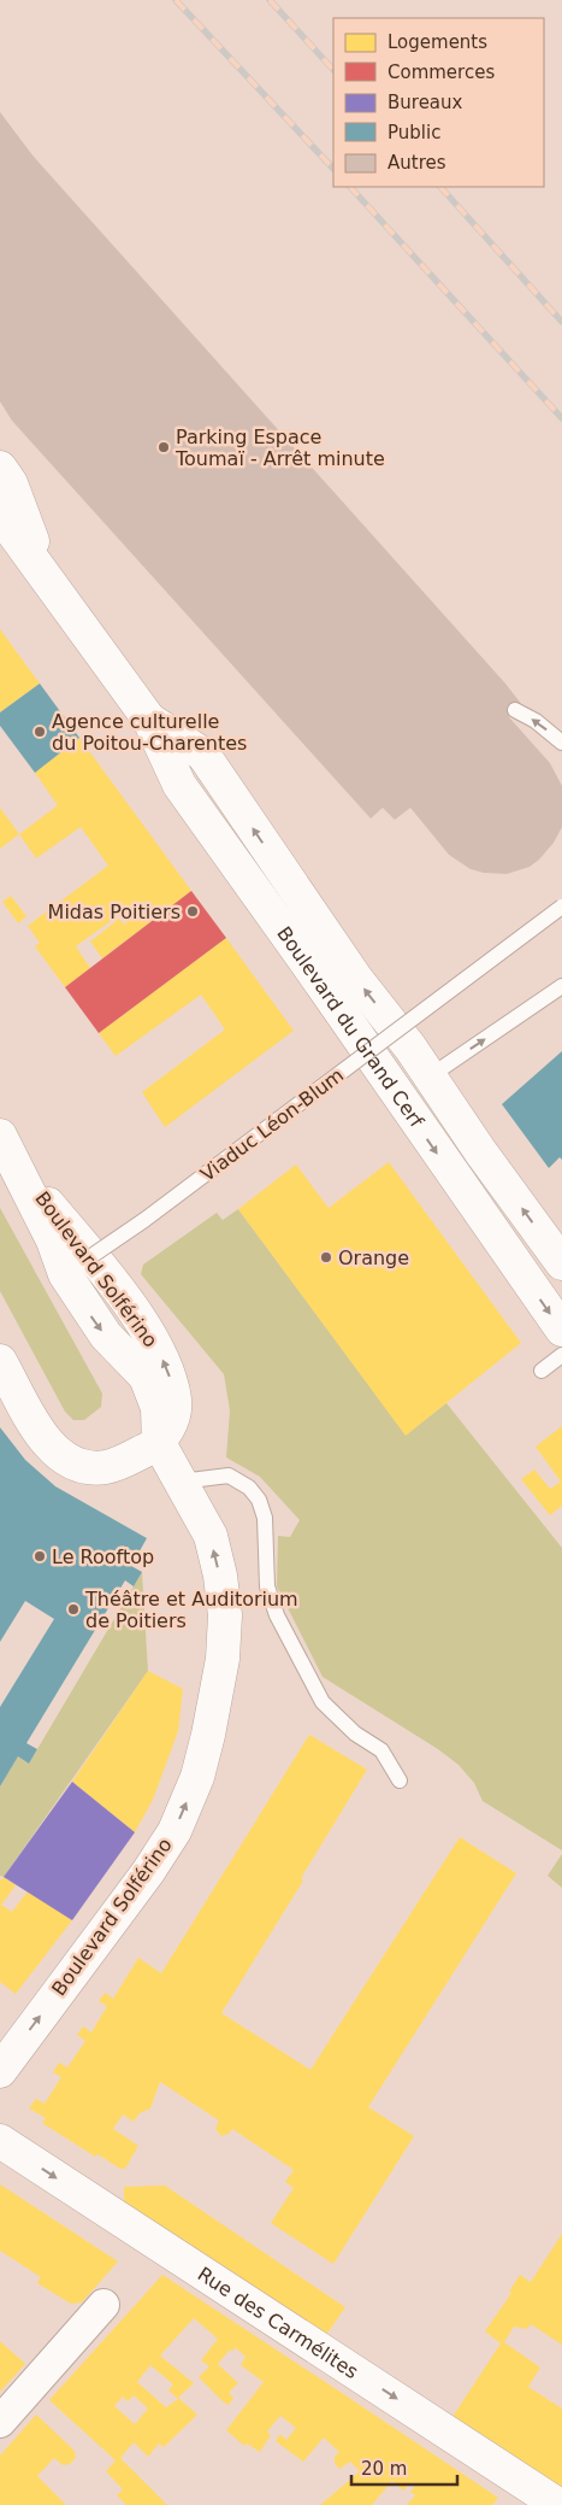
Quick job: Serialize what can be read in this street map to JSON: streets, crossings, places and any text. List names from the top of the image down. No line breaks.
{"streets":{"street":["Boulevard du Grand Cerf","Boulevard Solférino","Rue des Carmélites"],"lane":["Viaduc Léon-Blum"]},"crossings":[["Viaduc Léon-Blum","Boulevard Solférino"]],"one_way":["Boulevard Solférino","Rue des Carmélites"],"places":["Parking Espace Toumaï - Arrêt minute","Agence culturelle du Poitou-Charentes","Midas Poitiers","Orange","Le Rooftop","Théâtre et Auditorium de Poitiers"],"legend":["Logements","Commerces","Bureaux","Public","Autres"],"scale_bar":"20 m"}
